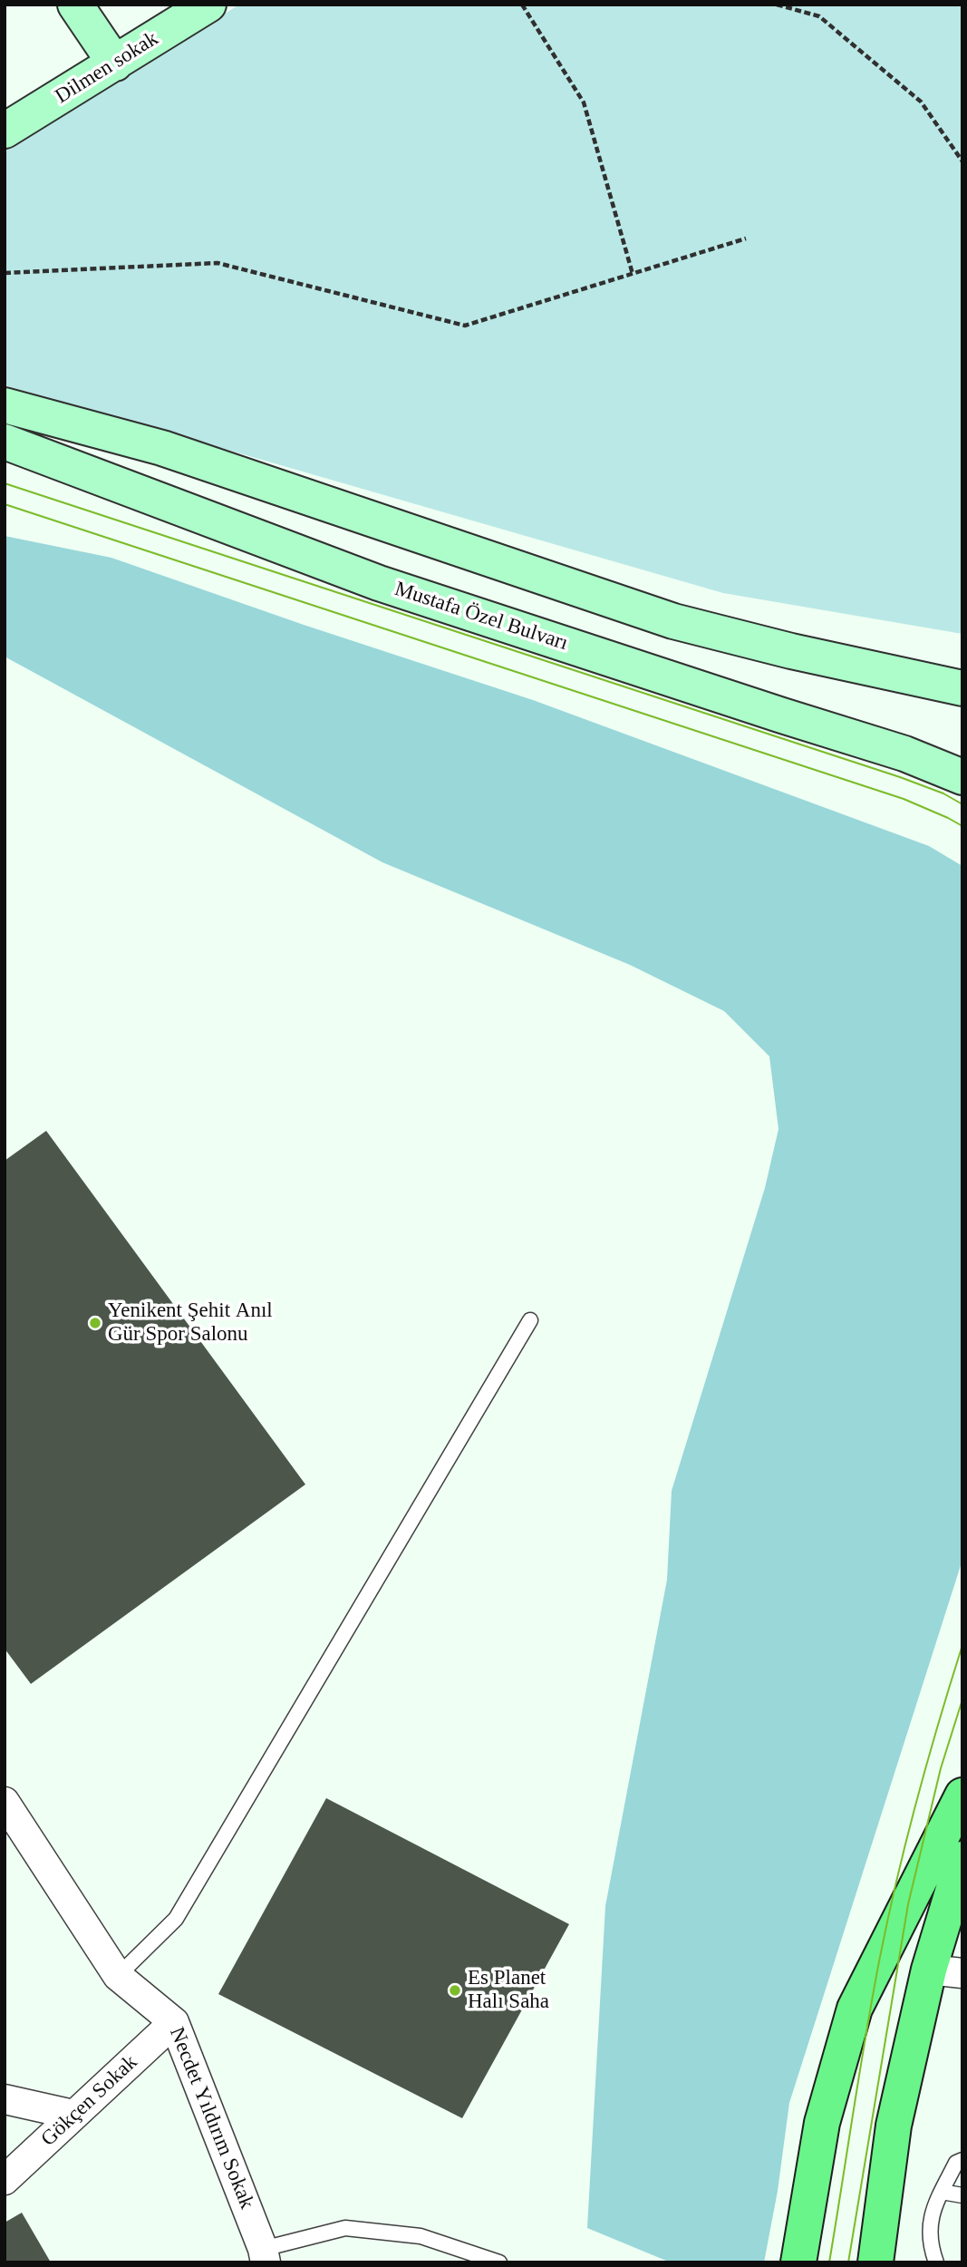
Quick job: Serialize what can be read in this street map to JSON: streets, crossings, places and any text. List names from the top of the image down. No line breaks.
{"streets":{"main road":["Dilmen sokak","Mustafa Özel Bulvarı"],"street":["Gökçen Sokak","Necdet Yıldırım Sokak"]},"crossings":[["Gökçen Sokak","Necdet Yıldırım Sokak"]],"places":["Yenikent Şehit Anıl Gür Spor Salonu","Es Planet Halı Saha"]}
